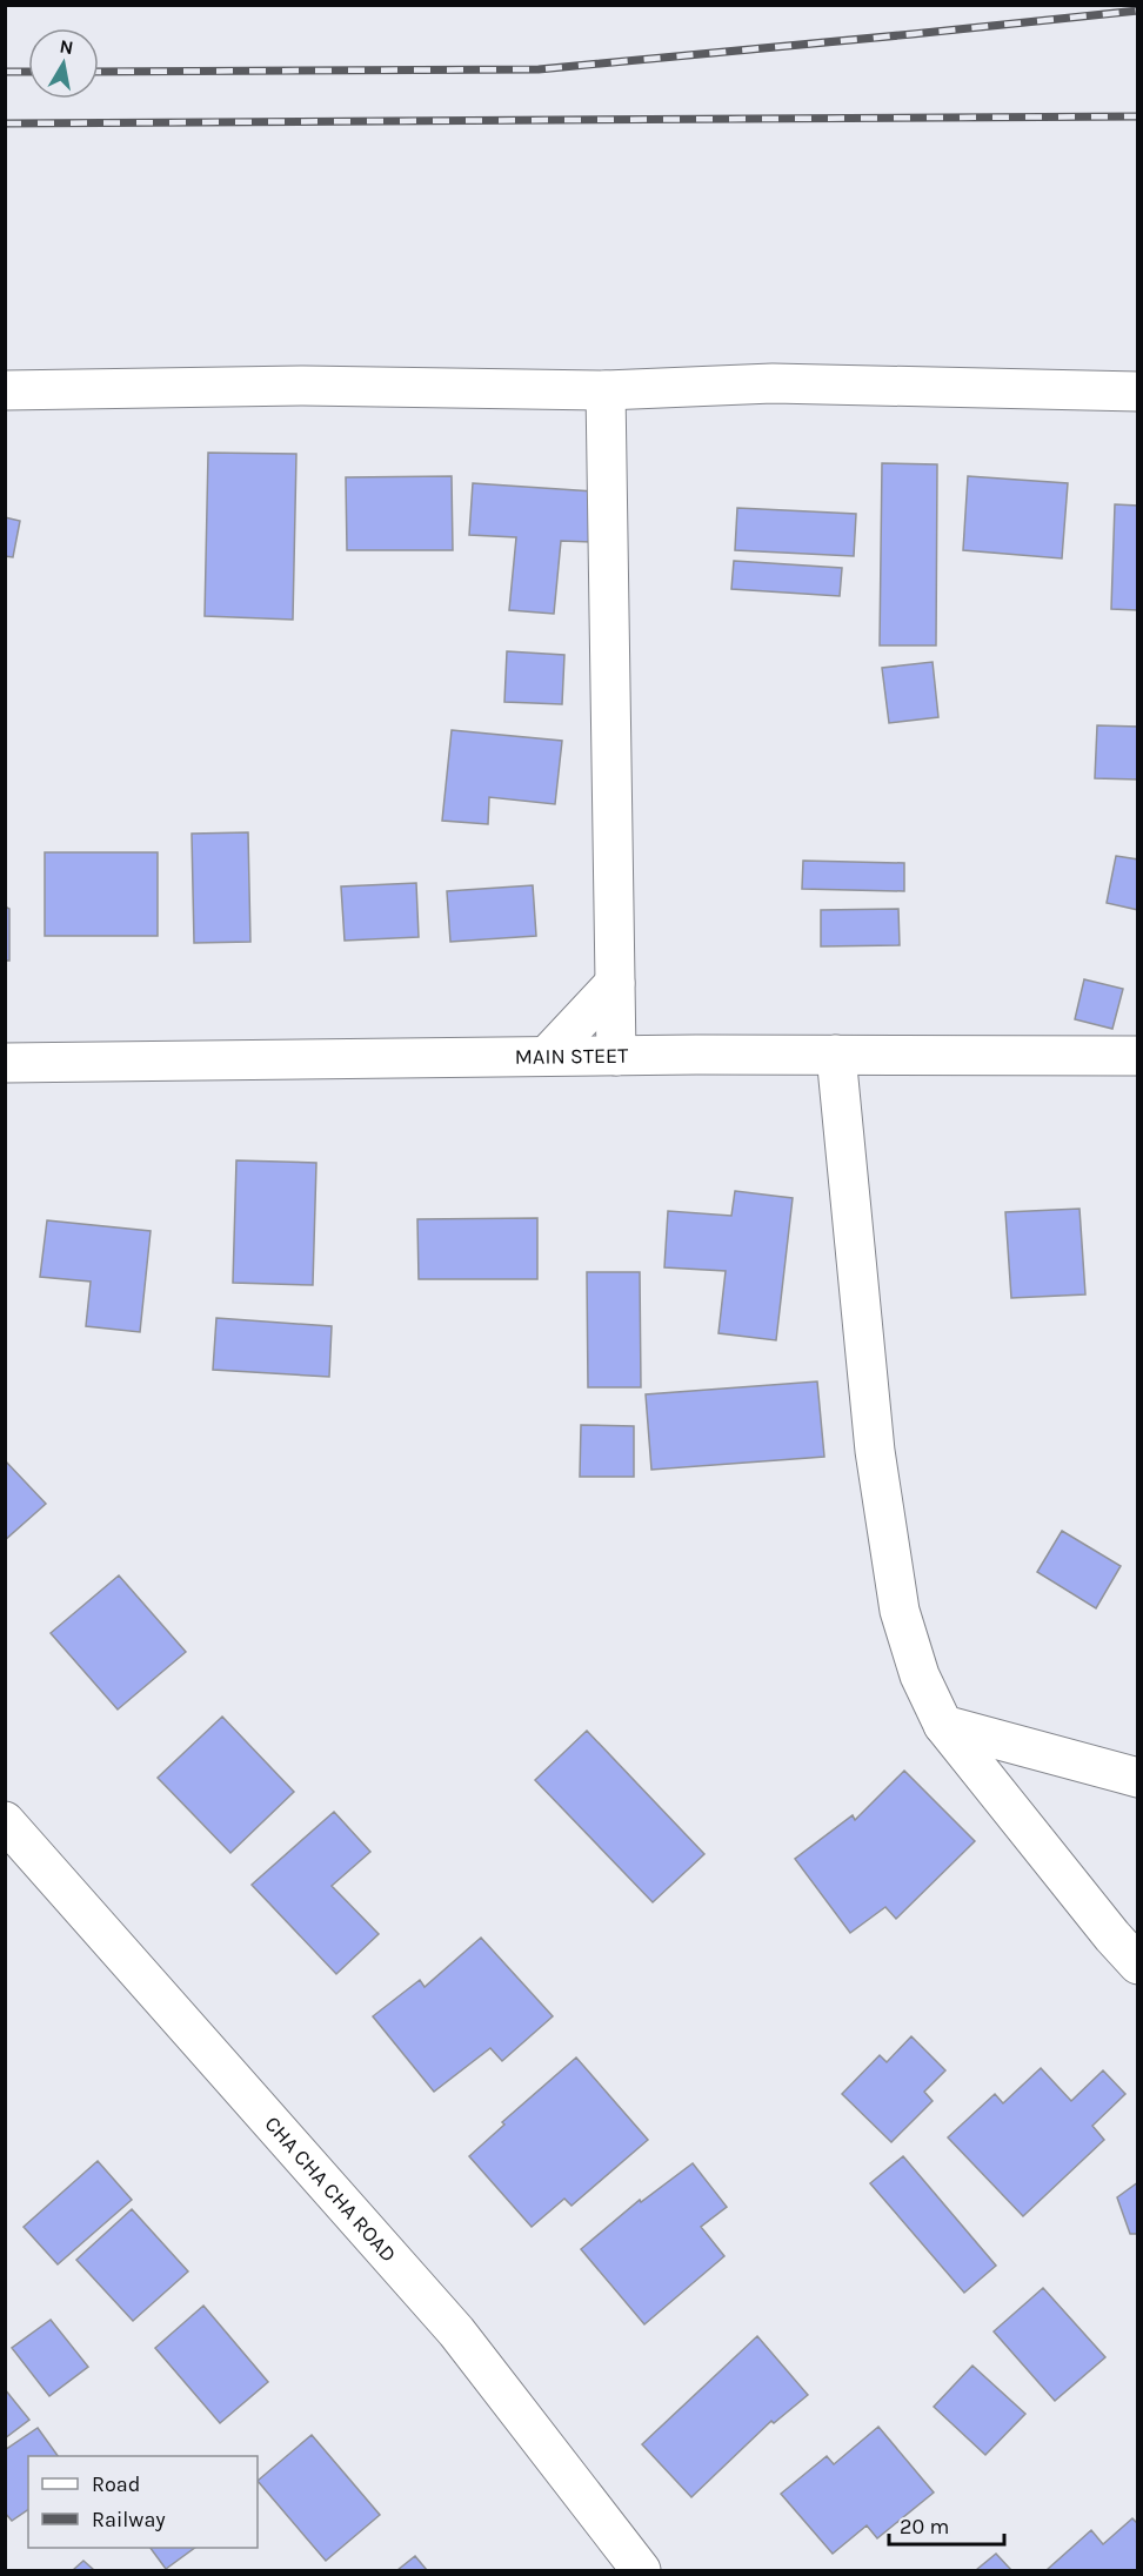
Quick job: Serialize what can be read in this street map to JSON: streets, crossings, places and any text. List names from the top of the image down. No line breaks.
{"streets":{"street":["MAIN STEET","CHA CHA CHA ROAD"]},"legend":["Road","Railway"],"scale_bar":"20 m","north":"top"}
